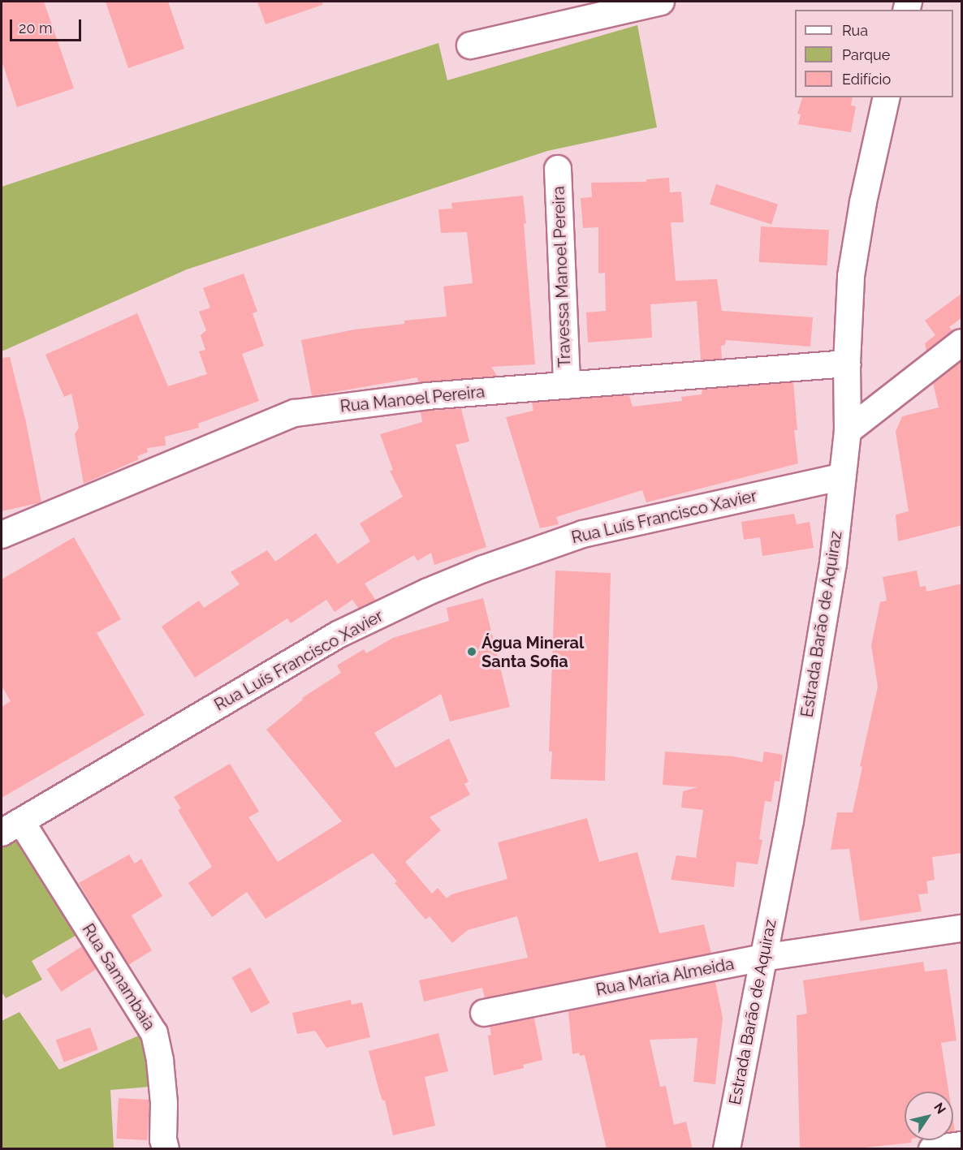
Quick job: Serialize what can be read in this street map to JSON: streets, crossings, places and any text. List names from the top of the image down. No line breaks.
{"streets":{"street":["Travessa Manoel Pereira","Rua Manoel Pereira","Rua Luís Francisco Xavier","Estrada Barão de Aquiraz","Rua Samambaia","Rua Maria Almeida"]},"crossings":[["Travessa Manoel Pereira","Rua Manoel Pereira"],["Rua Manoel Pereira","Estrada Barão de Aquiraz"],["Rua Luís Francisco Xavier","Estrada Barão de Aquiraz"],["Rua Luís Francisco Xavier","Rua Samambaia"],["Estrada Barão de Aquiraz","Rua Maria Almeida"]],"places":["Água Mineral Santa Sofia"],"legend":["Rua","Parque","Edifício"],"scale_bar":"20 m","north":"top right"}
